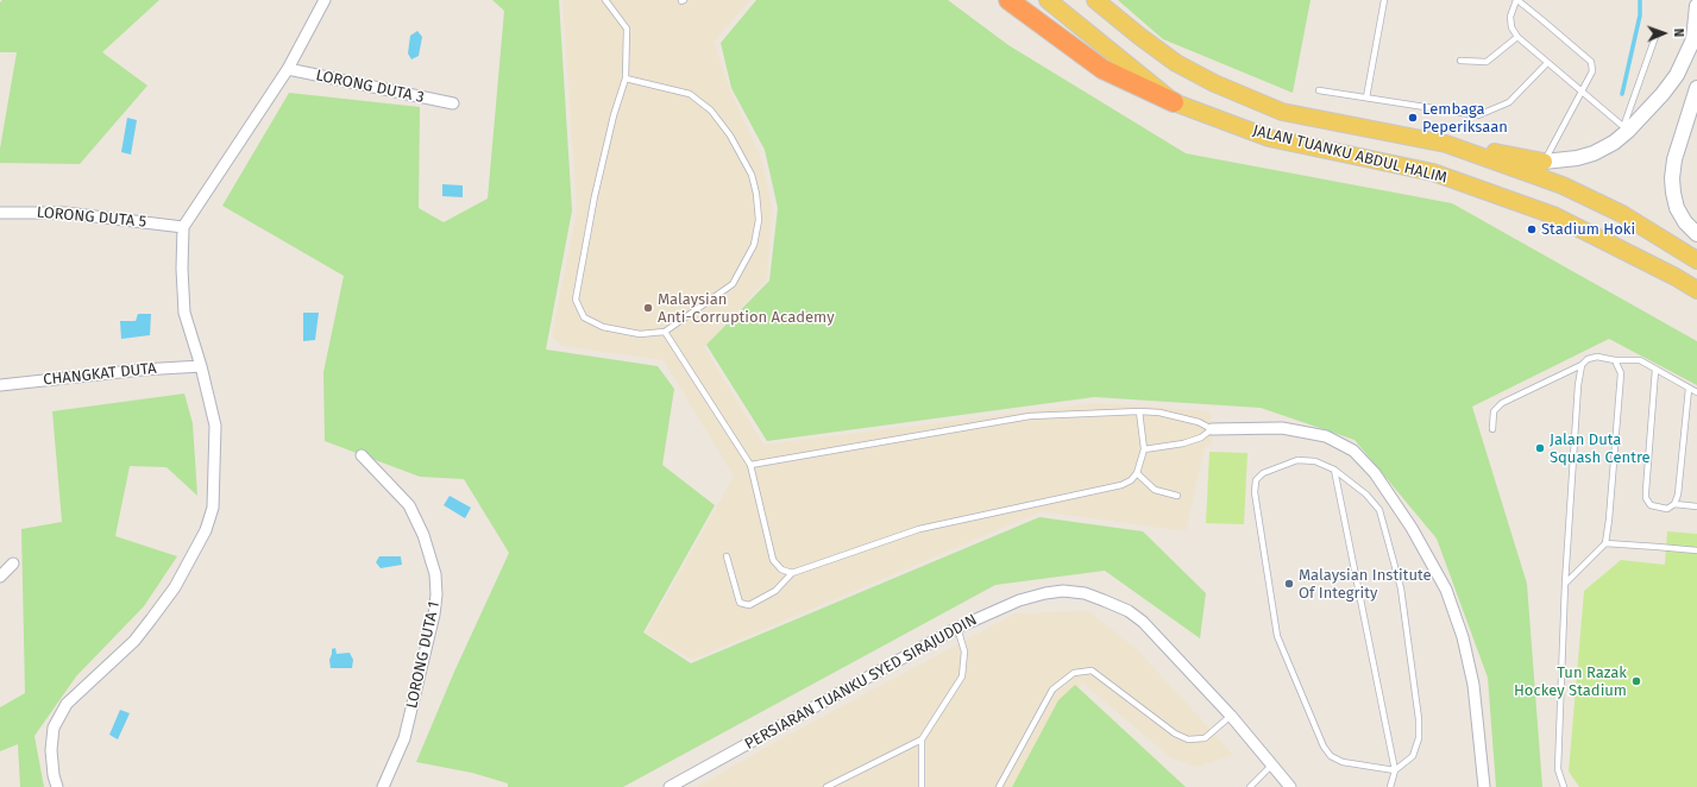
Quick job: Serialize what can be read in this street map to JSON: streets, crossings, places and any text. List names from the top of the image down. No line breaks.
{"streets":{"main road":["JALAN TUANKU ABDUL HALIM"],"street":["LORONG DUTA 3","LORONG DUTA 5","CHANGKAT DUTA","LORONG DUTA 1","PERSIARAN TUANKU SYED SIRAJUDDIN"]},"places":["Lembaga Peperiksaan","Stadium Hoki","Malaysian Anti-Corruption Academy","Jalan Duta Squash Centre","Malaysian Institute Of Integrity","Tun Razak Hockey Stadium"],"north":"right"}
